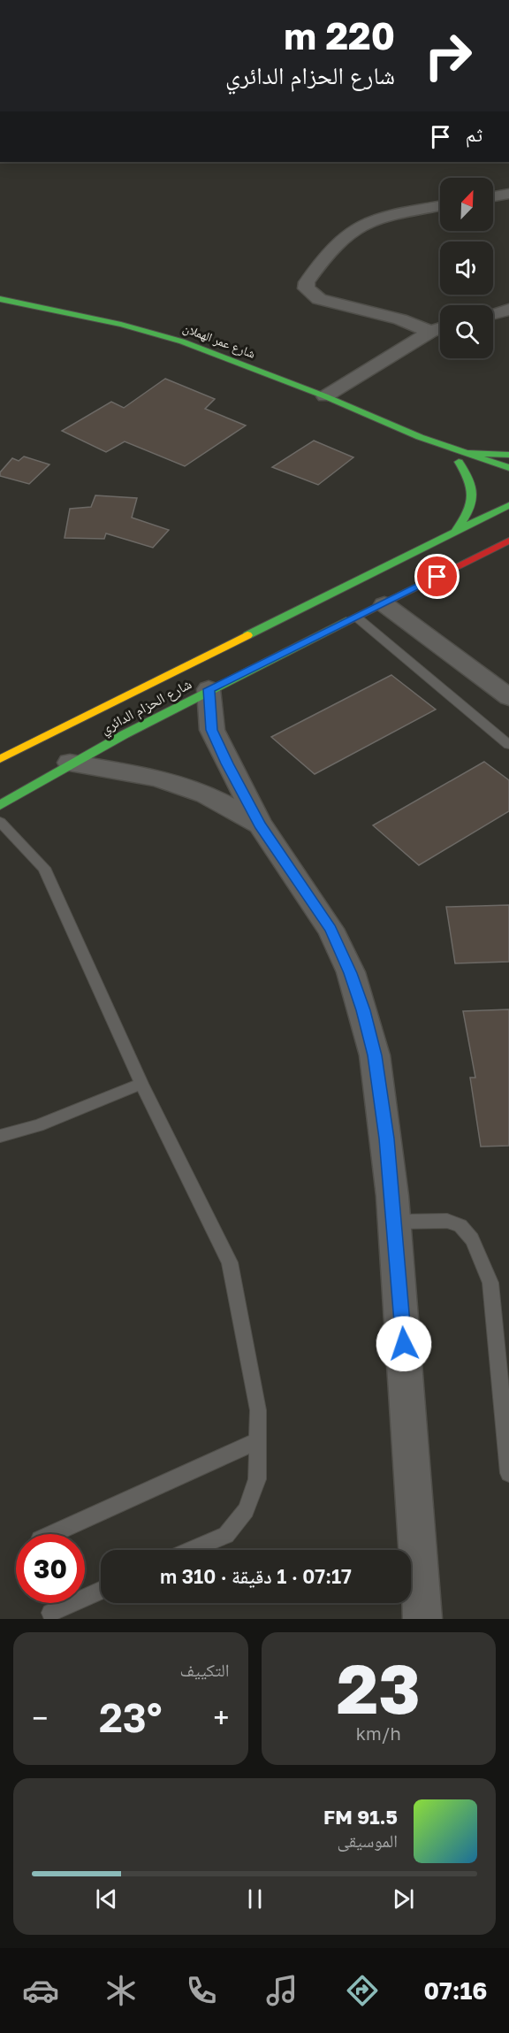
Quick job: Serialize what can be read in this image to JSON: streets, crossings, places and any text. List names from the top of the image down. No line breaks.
{"streets":{"main road":["شارع عمر الهملان","شارع الحزام الدائري"]},"north":"top right","page":{"turn":["220 m","شارع الحزام الدائري"],"then":"ثم","limit":"30","trip":"07:17 · 1 دقيقة · 310 m","tile":[["23","km/h"],"التكييف"],"heat":["−","23°","+"],"song":["91.5 FM","الموسيقى"],"tabs":"07:16"}}
